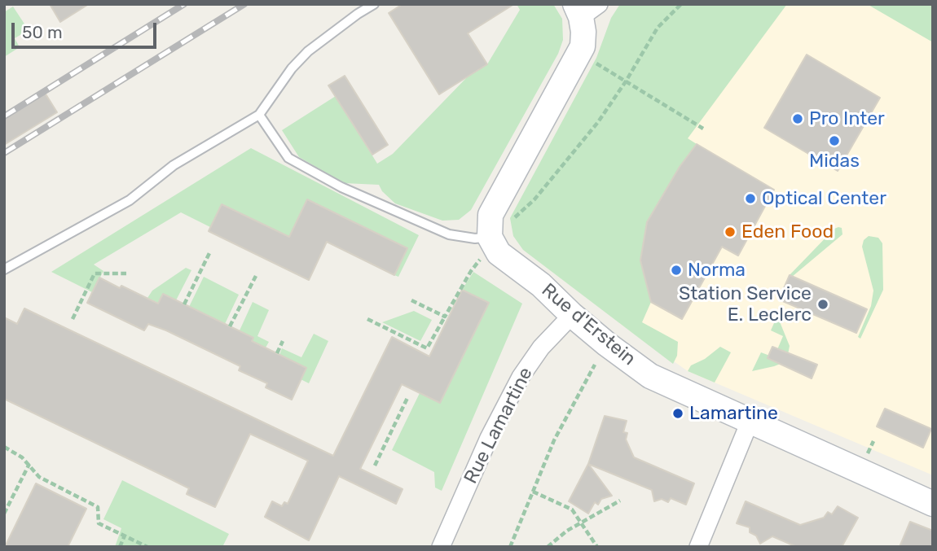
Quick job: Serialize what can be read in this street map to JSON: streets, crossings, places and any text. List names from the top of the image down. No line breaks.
{"streets":{"street":["Rue d'Erstein","Rue Lamartine"]},"crossings":[["Rue d'Erstein","Rue Lamartine"]],"places":["Pro Inter","Midas","Optical Center","Eden Food","Norma","Station Service E. Leclerc","Lamartine"],"scale_bar":"50 m"}
